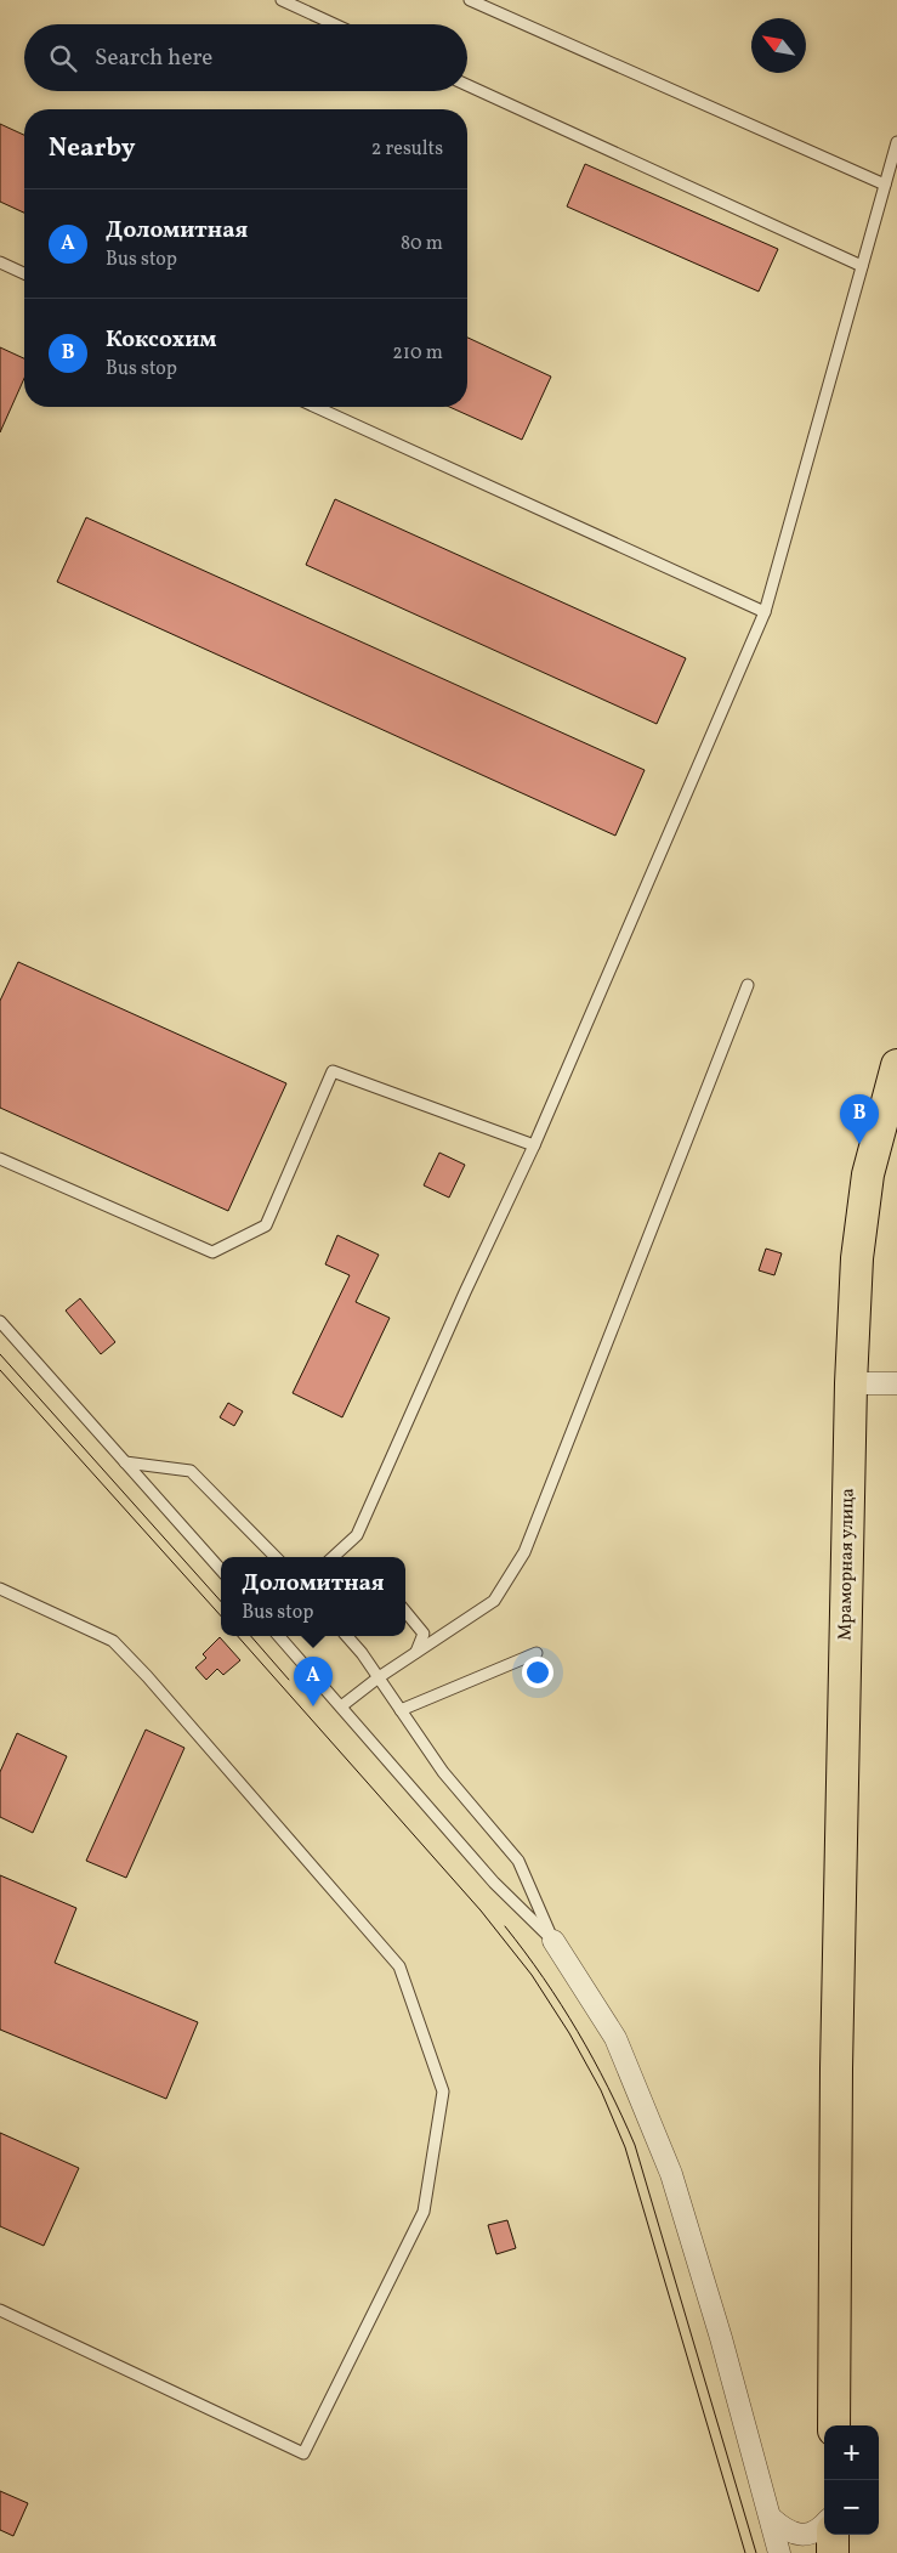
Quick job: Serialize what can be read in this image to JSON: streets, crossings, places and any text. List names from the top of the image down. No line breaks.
{"streets":{"main road":["Мраморная улица"]},"north":"top left","page":{"search":"Search here","heading":["Nearby","2 results"],"list":[{"mark":"A","name":"Доломитная","note":"Bus stop","value":"80 m"},{"mark":"B","name":"Коксохим","note":"Bus stop","value":"210 m"}],"pins":["B","A"],"popup":["Доломитная","Bus stop"],"map_buttons":["+","−"]}}
